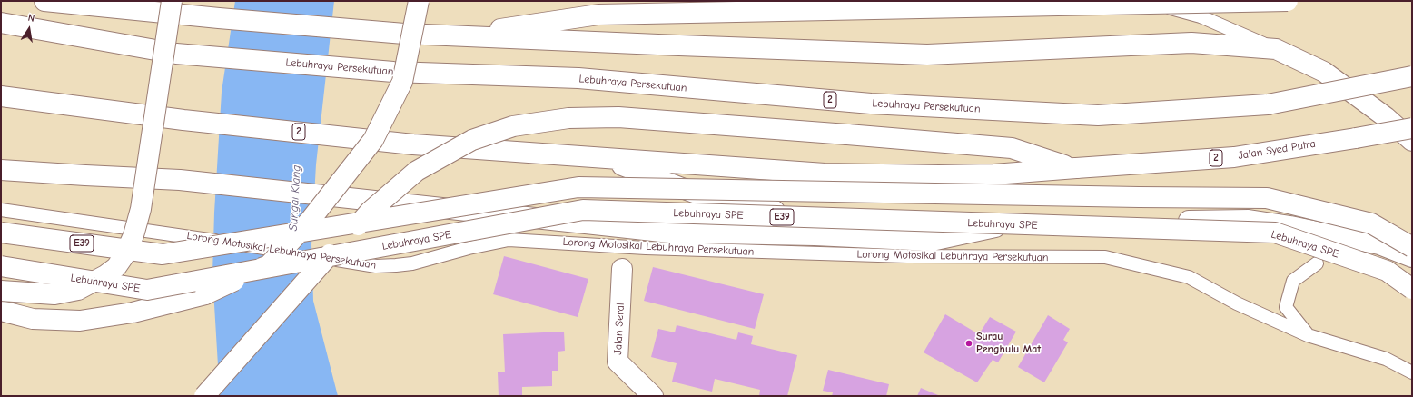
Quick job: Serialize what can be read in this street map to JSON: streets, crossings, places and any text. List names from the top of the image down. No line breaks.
{"streets":{"main road":["Lebuhraya Persekutuan","2","Jalan Syed Putra","Lebuhraya SPE","E39","Jalan Serai"],"lane":["Lorong Motosikal Lebuhraya Persekutuan"]},"crossings":[["2","Jalan Syed Putra"]],"water":["Sungai Klang"],"places":["Surau Penghulu Mat"],"north":"top"}
